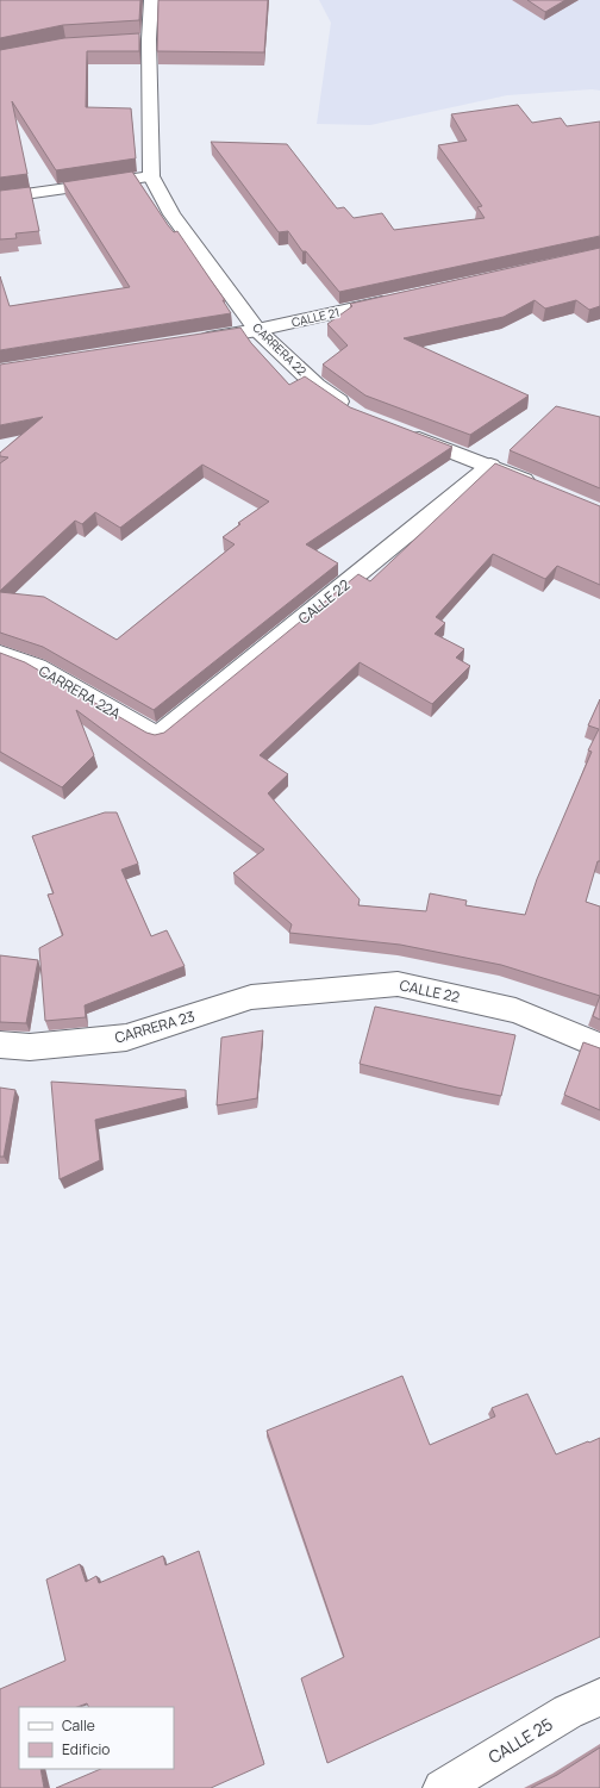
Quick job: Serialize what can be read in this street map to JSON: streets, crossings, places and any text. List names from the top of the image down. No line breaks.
{"streets":{"street":["CALLE 21","CARRERA 22","CALLE 22","CARRERA 22A","CARRERA 23","CALLE 25"]},"crossings":[["CALLE 21","CARRERA 22"],["CALLE 22","CARRERA 22A"],["CALLE 22","CARRERA 23"]],"legend":["Calle","Edificio"]}
